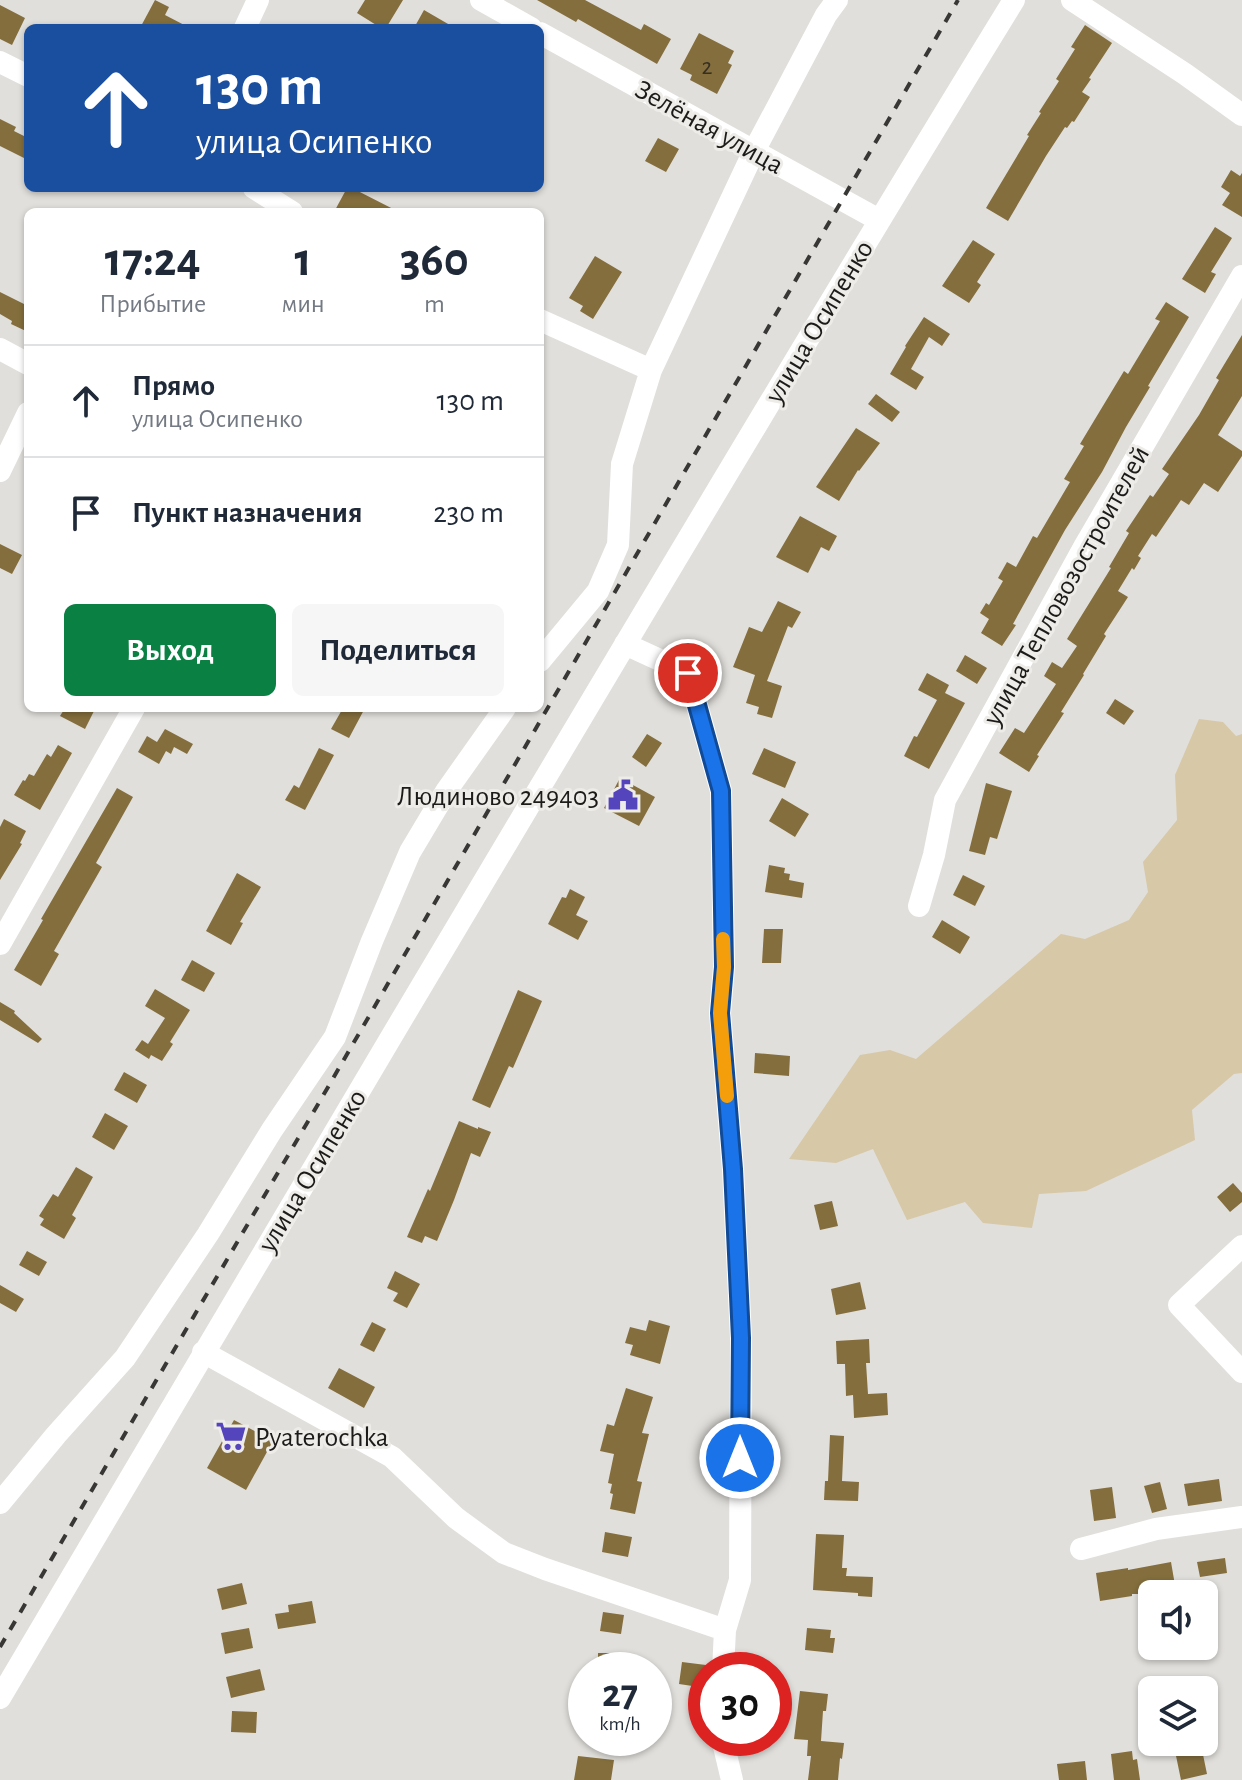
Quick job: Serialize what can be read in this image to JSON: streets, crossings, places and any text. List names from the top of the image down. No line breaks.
{"streets":{"street":["Зелёная улица","улица Осипенко","улица Тепловозостроителей"]},"crossings":[["Зелёная улица","улица Осипенко"]],"places":{"public building":["Людиново 249403"],"supermarket":["Pyaterochka"]},"house_numbers":["2"],"page":{"turn":["130 m","улица Осипенко"],"eta":["17:24","Прибытие","1","мин","360","m"],"list":[{"name":"Прямо","note":"улица Осипенко","value":"130 m"},{"name":"Пункт назначения","value":"230 m"}],"buttons":["Выход","Поделиться"],"speed":"27 km/h","limit":"30"}}
